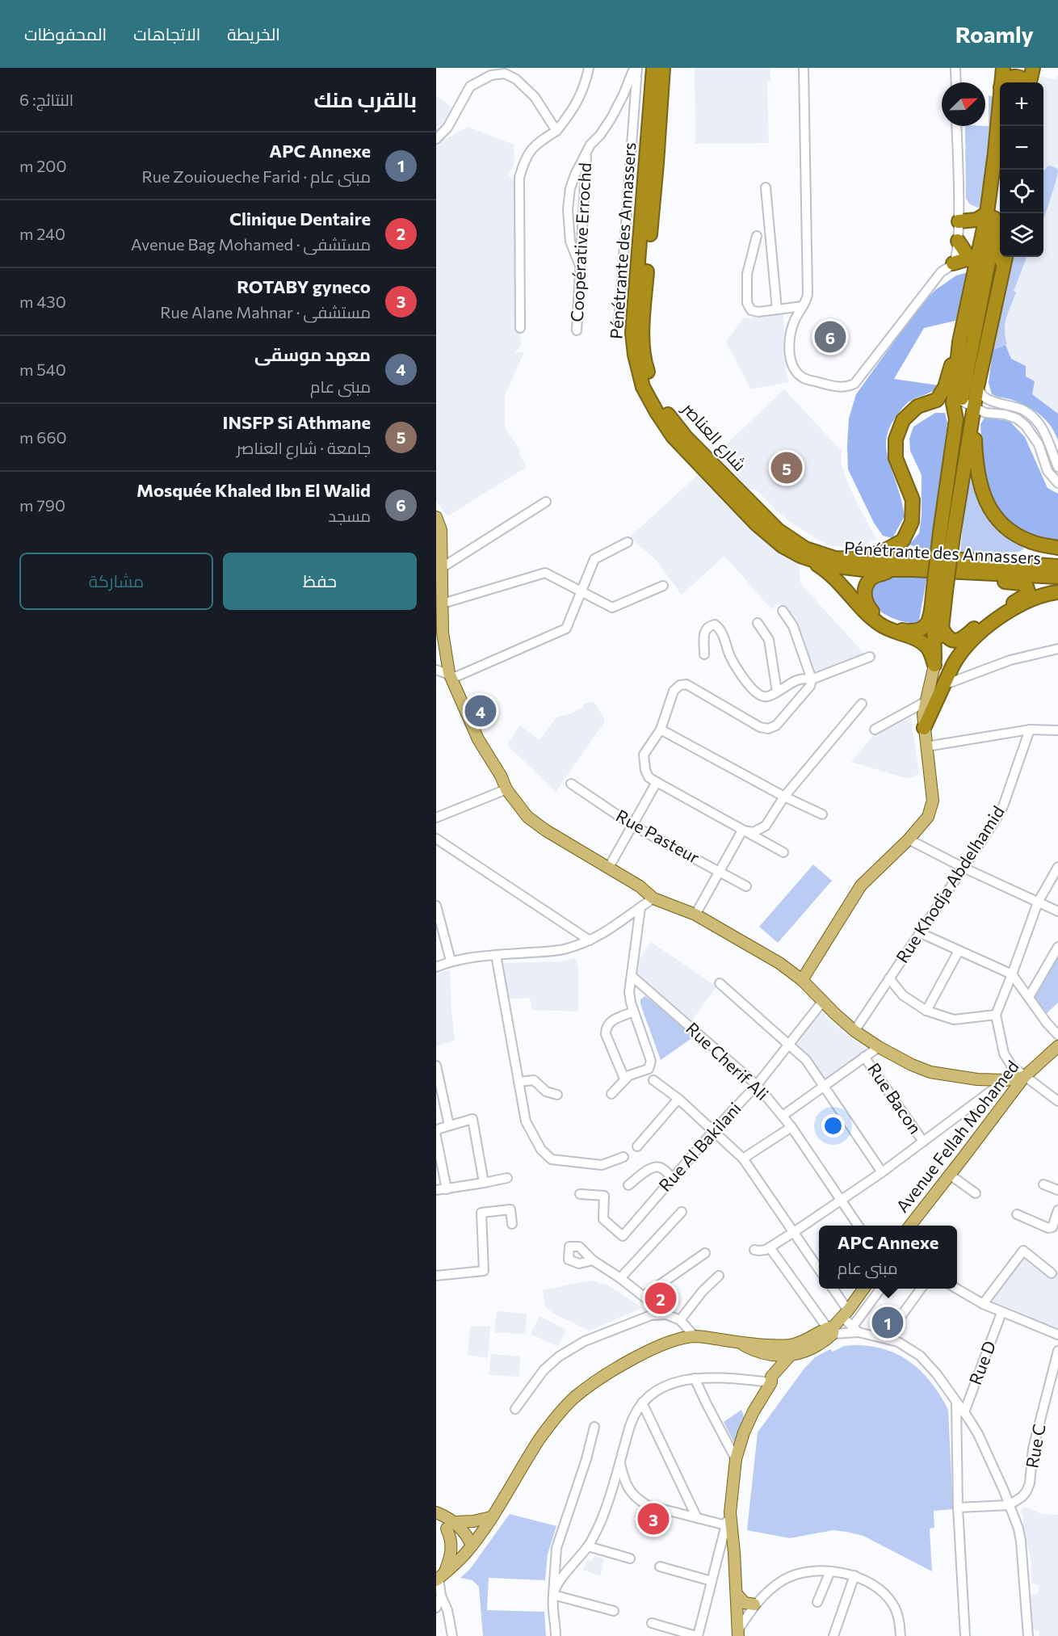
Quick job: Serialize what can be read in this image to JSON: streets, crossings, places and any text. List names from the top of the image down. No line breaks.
{"streets":{"highway":["Pénétrante des Annassers","شارع العناصر"],"main road":["Avenue Fellah Mohamed"],"street":["Coopérative Errochd","Rue Pasteur","Rue Khodja Abdelhamid","Rue Cherif Ali","Rue Bacon","Rue Al Bakilani","Rue D","Rue C"]},"crossings":[["Rue Cherif Ali","Rue Al Bakilani"]],"north":"top right","page":{"header":"Roamly","nav":["الخريطة","الاتجاهات","المحفوظات"],"heading":["بالقرب منك","النتائج: 6"],"map_buttons":["+","−"],"list":[{"mark":"1","name":"APC Annexe","note":"مبنى عام · Rue Zouioueche Farid","value":"200 m"},{"mark":"2","name":"Clinique Dentaire","note":"مستشفى · Avenue Bag Mohamed","value":"240 m"},{"mark":"3","name":"ROTABY gyneco","note":"مستشفى · Rue Alane Mahnar","value":"430 m"},{"mark":"4","name":"معهد موسقى","note":"مبنى عام","value":"540 m"},{"mark":"5","name":"INSFP Si Athmane","note":"جامعة · شارع العناصر","value":"660 m"},{"mark":"6","name":"Mosquée Khaled Ibn El Walid","note":"مسجد","value":"790 m"}],"pins":["6","5","4","2","1","3"],"buttons":["حفظ","مشاركة"],"popup":["APC Annexe","مبنى عام"]}}
